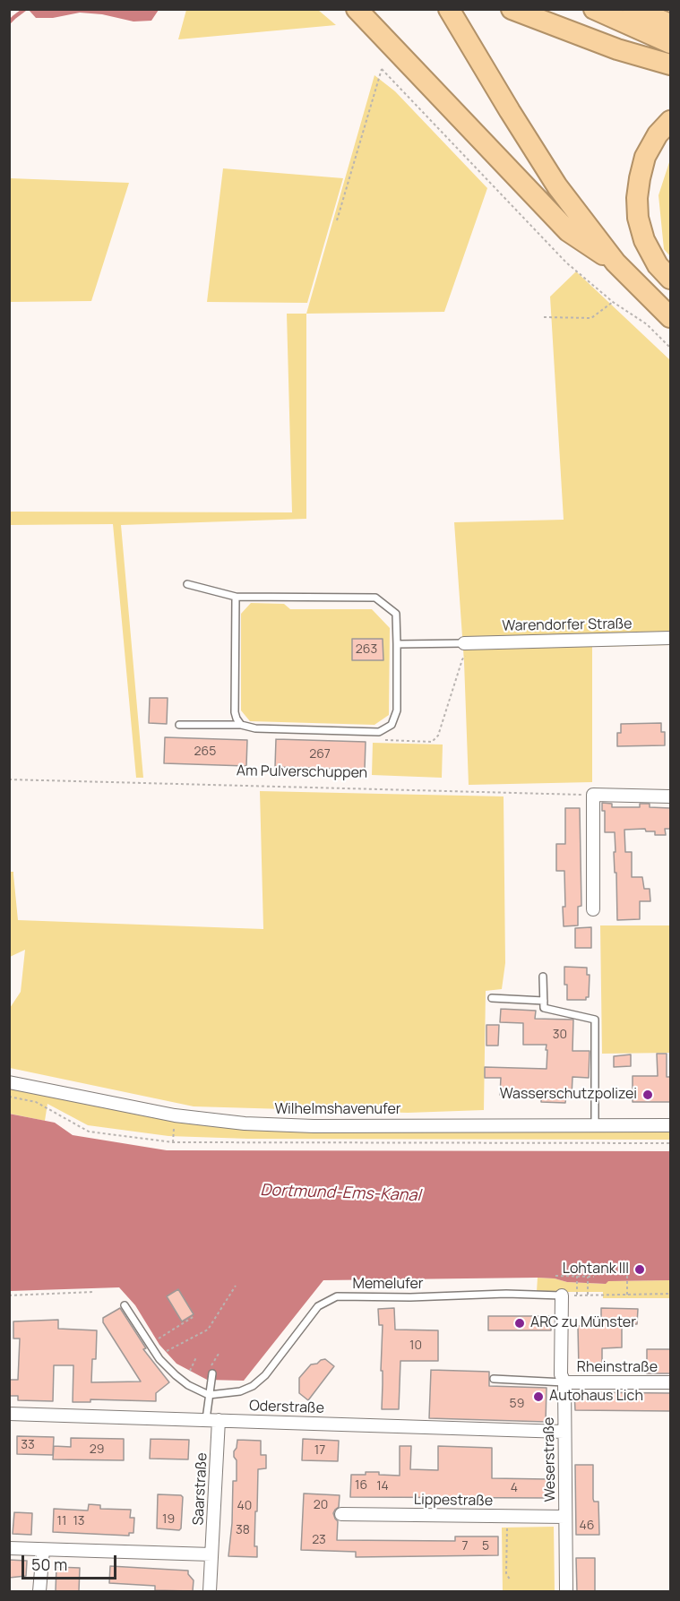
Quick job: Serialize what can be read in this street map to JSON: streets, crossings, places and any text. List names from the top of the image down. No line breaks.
{"streets":{"street":["Warendorfer Straße","Wilhelmshavenufer","Rheinstraße","Oderstraße","Weserstraße","Saarstraße","Lippestraße"],"lane":["Memelufer"],"path":["Am Pulverschuppen"]},"crossings":[["Memelufer","Weserstraße"],["Rheinstraße","Weserstraße"],["Oderstraße","Weserstraße"],["Oderstraße","Saarstraße"],["Weserstraße","Lippestraße"]],"water":["Dortmund-Ems-Kanal"],"places":["Wasserschutzpolizei","Lohtank III","ARC zu Münster","Autohaus Lich"],"house_numbers":["263","265","267","30","10","59","33","29","17","16","14","4","20","40","19","11","13","46","38","23","7","5"],"scale_bar":"50 m"}
